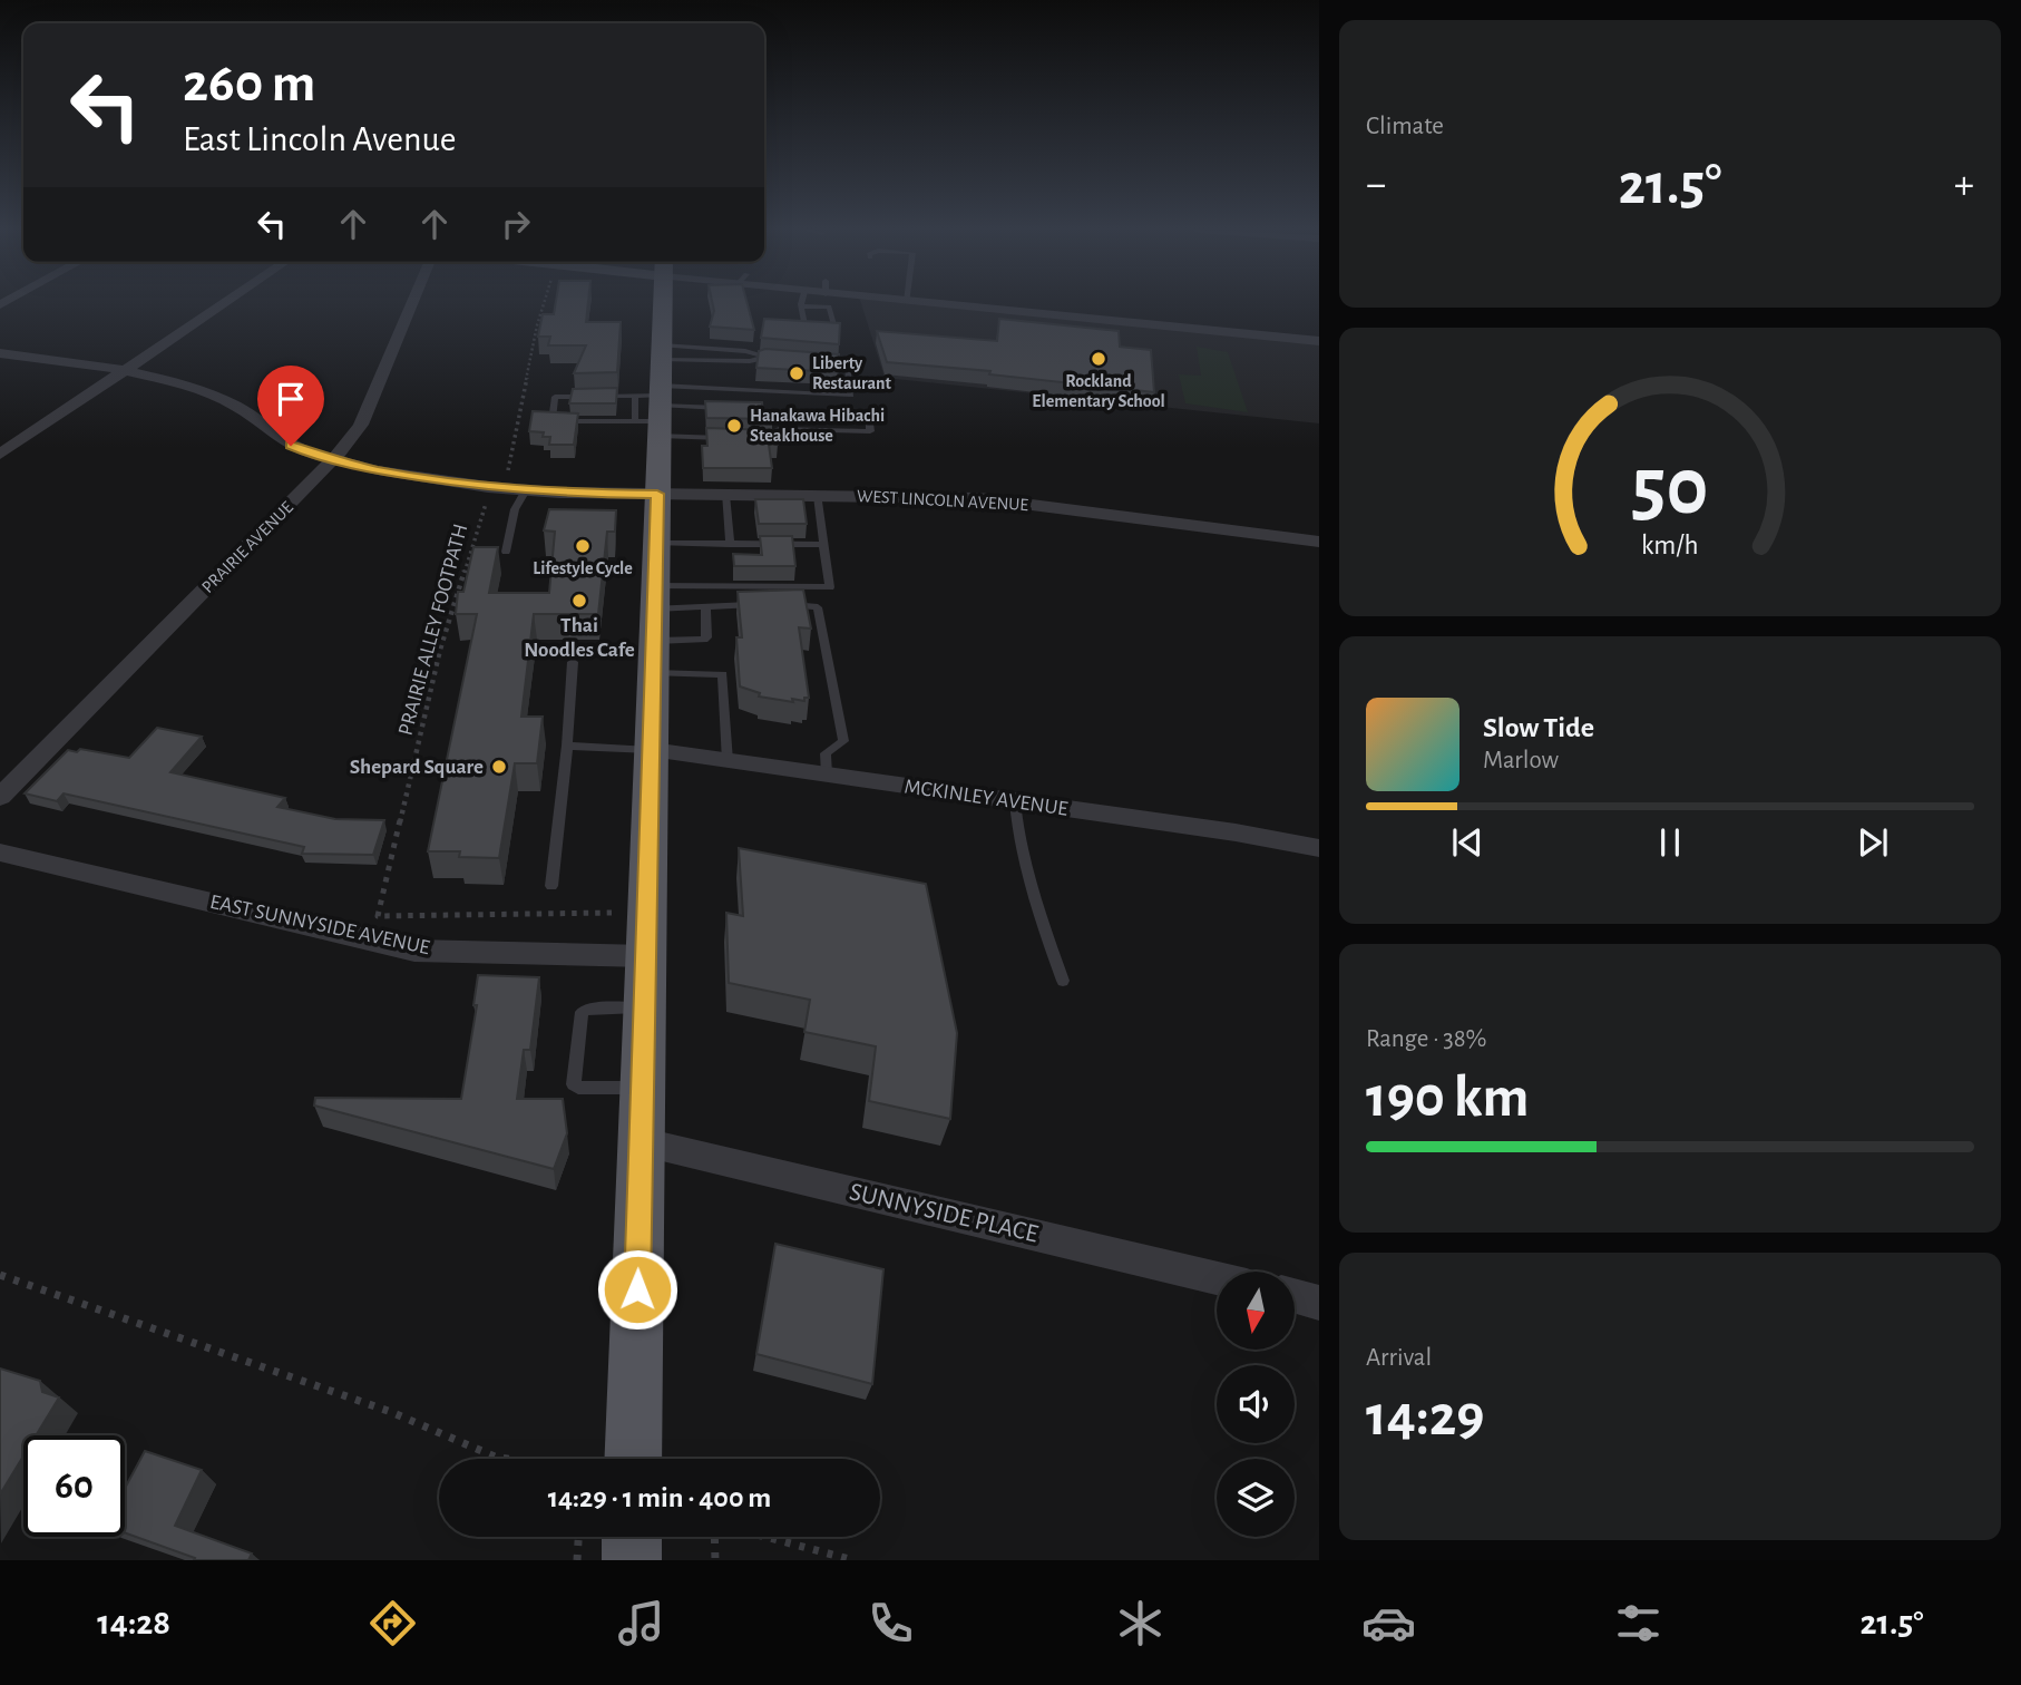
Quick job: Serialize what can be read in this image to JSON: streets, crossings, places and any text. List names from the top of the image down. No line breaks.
{"streets":{"street":["WEST LINCOLN AVENUE","PRAIRIE AVENUE","MCKINLEY AVENUE","EAST SUNNYSIDE AVENUE","SUNNYSIDE PLACE"],"path":["PRAIRIE ALLEY FOOTPATH"]},"crossings":[["WEST LINCOLN AVENUE","PRAIRIE AVENUE"],["WEST LINCOLN AVENUE","PRAIRIE ALLEY FOOTPATH"]],"places":["Rockland Elementary School","Liberty Restaurant","Hanakawa Hibachi Steakhouse","Lifestyle Cycle","Thai Noodles Cafe","Shepard Square"],"north":"bottom","page":{"tile":["Climate",["Range · 38%","190 km"],["Arrival","14:29"]],"turn":["260 m","East Lincoln Avenue"],"heat":["−","21.5°","+"],"song":["Slow Tide","Marlow"],"limit":"60","trip":"14:29 · 1 min · 400 m","tabs":["14:28","21.5°"],"gauge":["50","km/h"]}}
